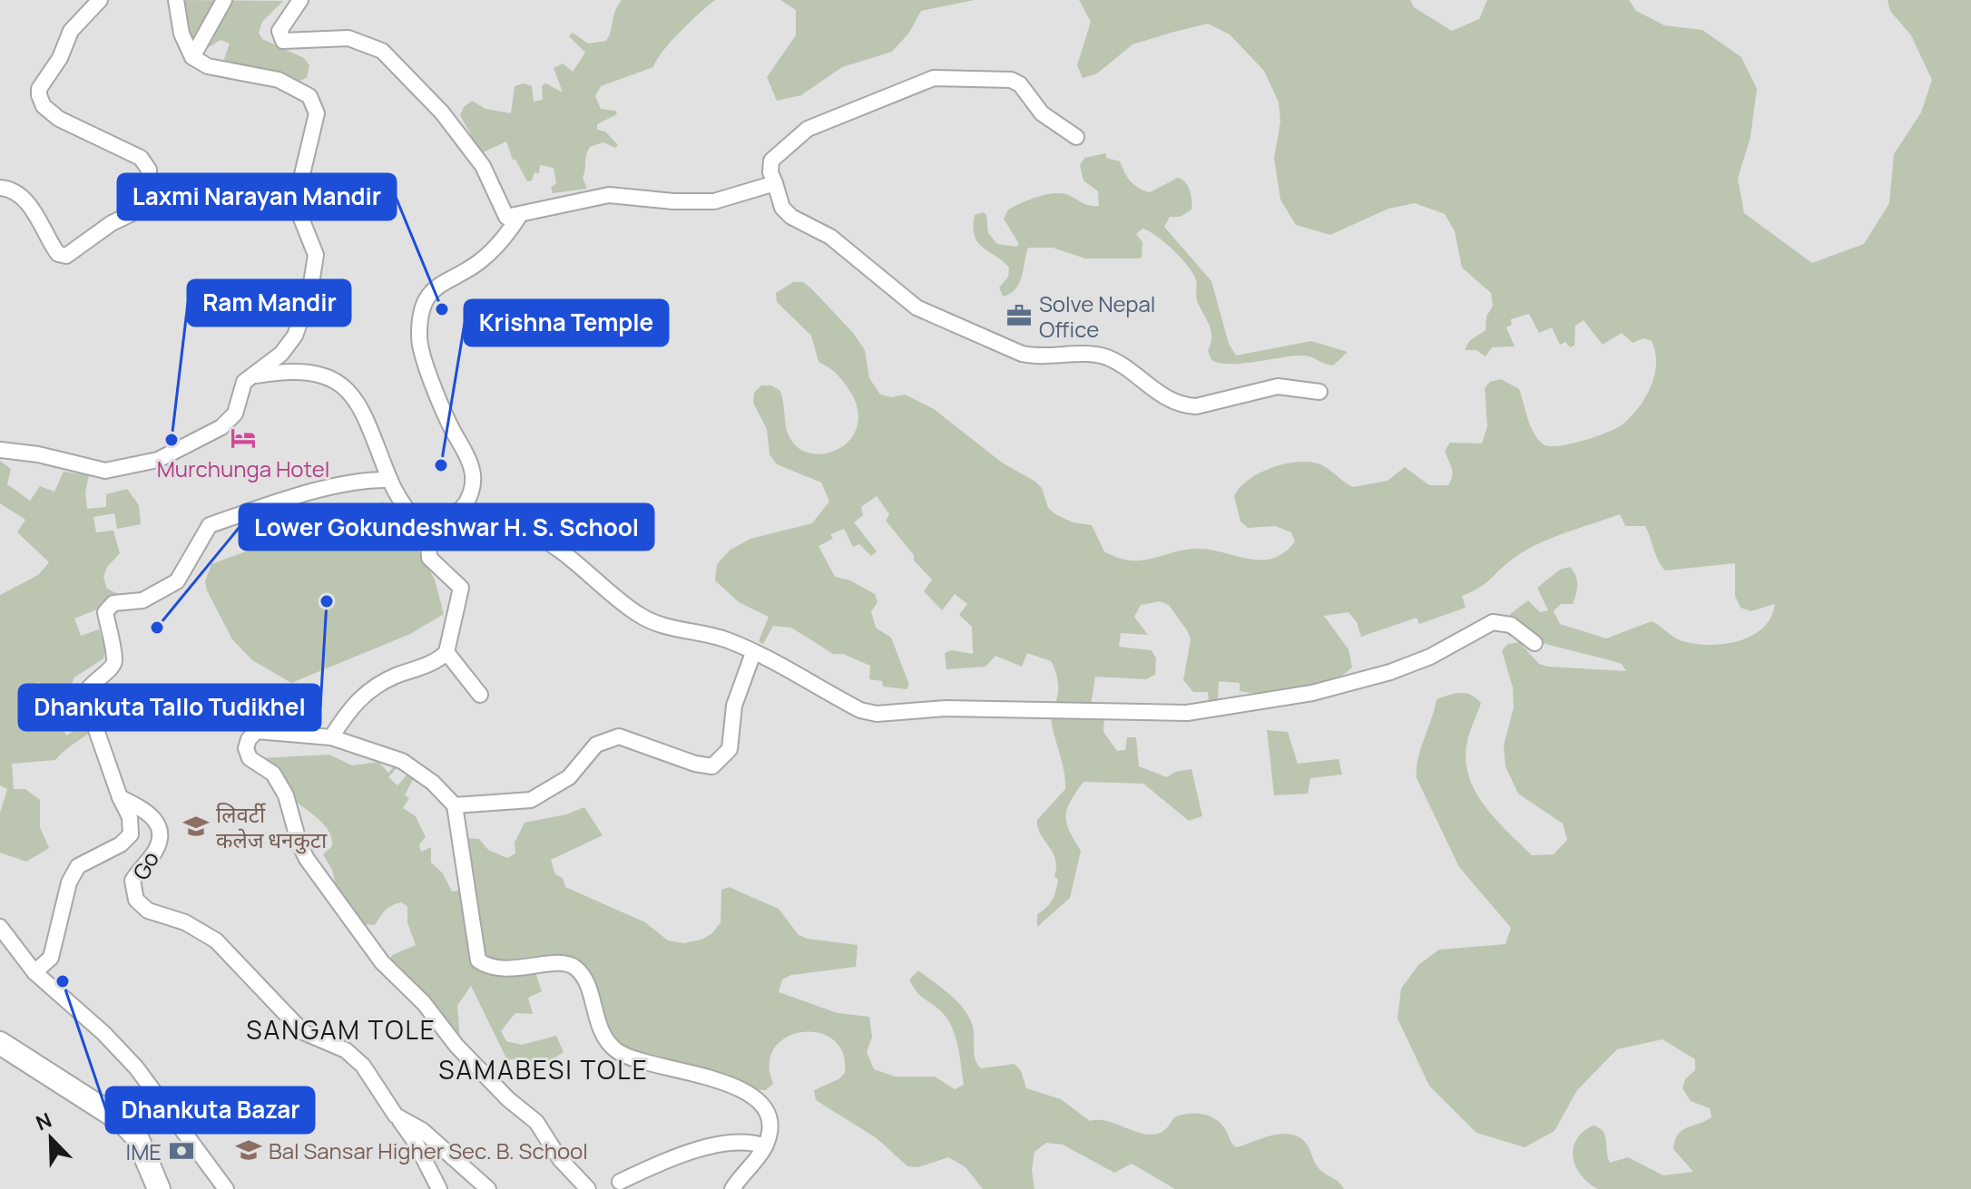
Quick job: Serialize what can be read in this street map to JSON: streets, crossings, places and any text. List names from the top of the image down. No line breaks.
{"streets":{"street":["Go"]},"districts":["SANGAM TOLE","SAMABESI TOLE"],"places":{"other":["Laxmi Narayan Mandir","Ram Mandir","Krishna Temple","Dhankuta Tallo Tudikhel","Lower Gokundeshwar H. S. School","Dhankuta Bazar"],"office":["Solve Nepal Office"],"hotel":["Murchunga Hotel"],"school or university":["लिवर्टी कलेज धनकुटा","Bal Sansar Higher Sec. B. School"],"bank":["IME"]},"north":"top left"}
